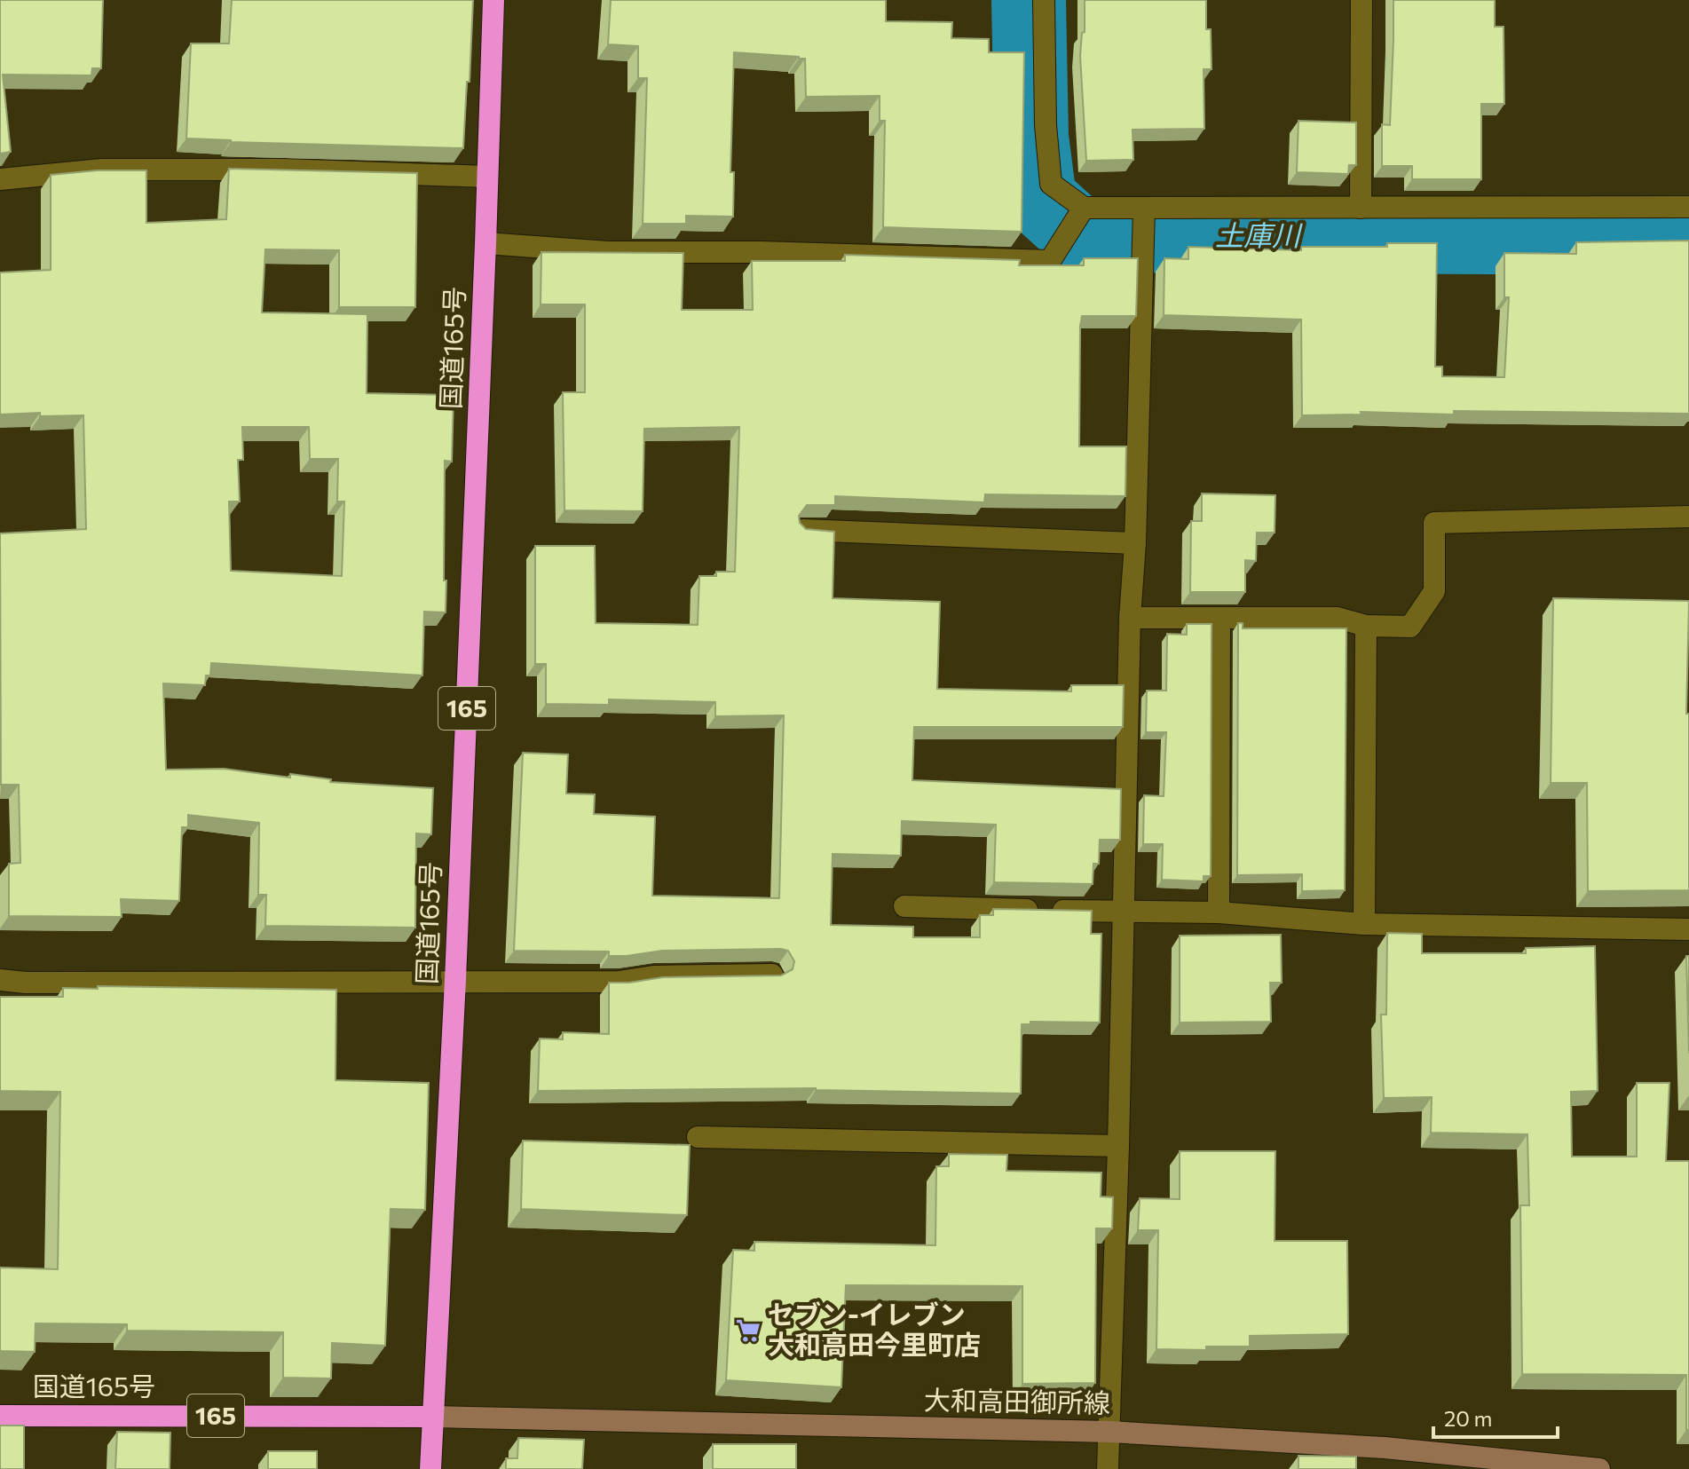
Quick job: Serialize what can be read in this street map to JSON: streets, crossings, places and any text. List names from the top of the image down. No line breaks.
{"streets":{"highway":["国道165号","165"],"main road":["大和高田御所線"]},"crossings":[["国道165号","大和高田御所線"]],"water":["土庫川"],"places":{"supermarket":["セブン-イレブン 大和高田今里町店"]},"scale_bar":"20 m"}
